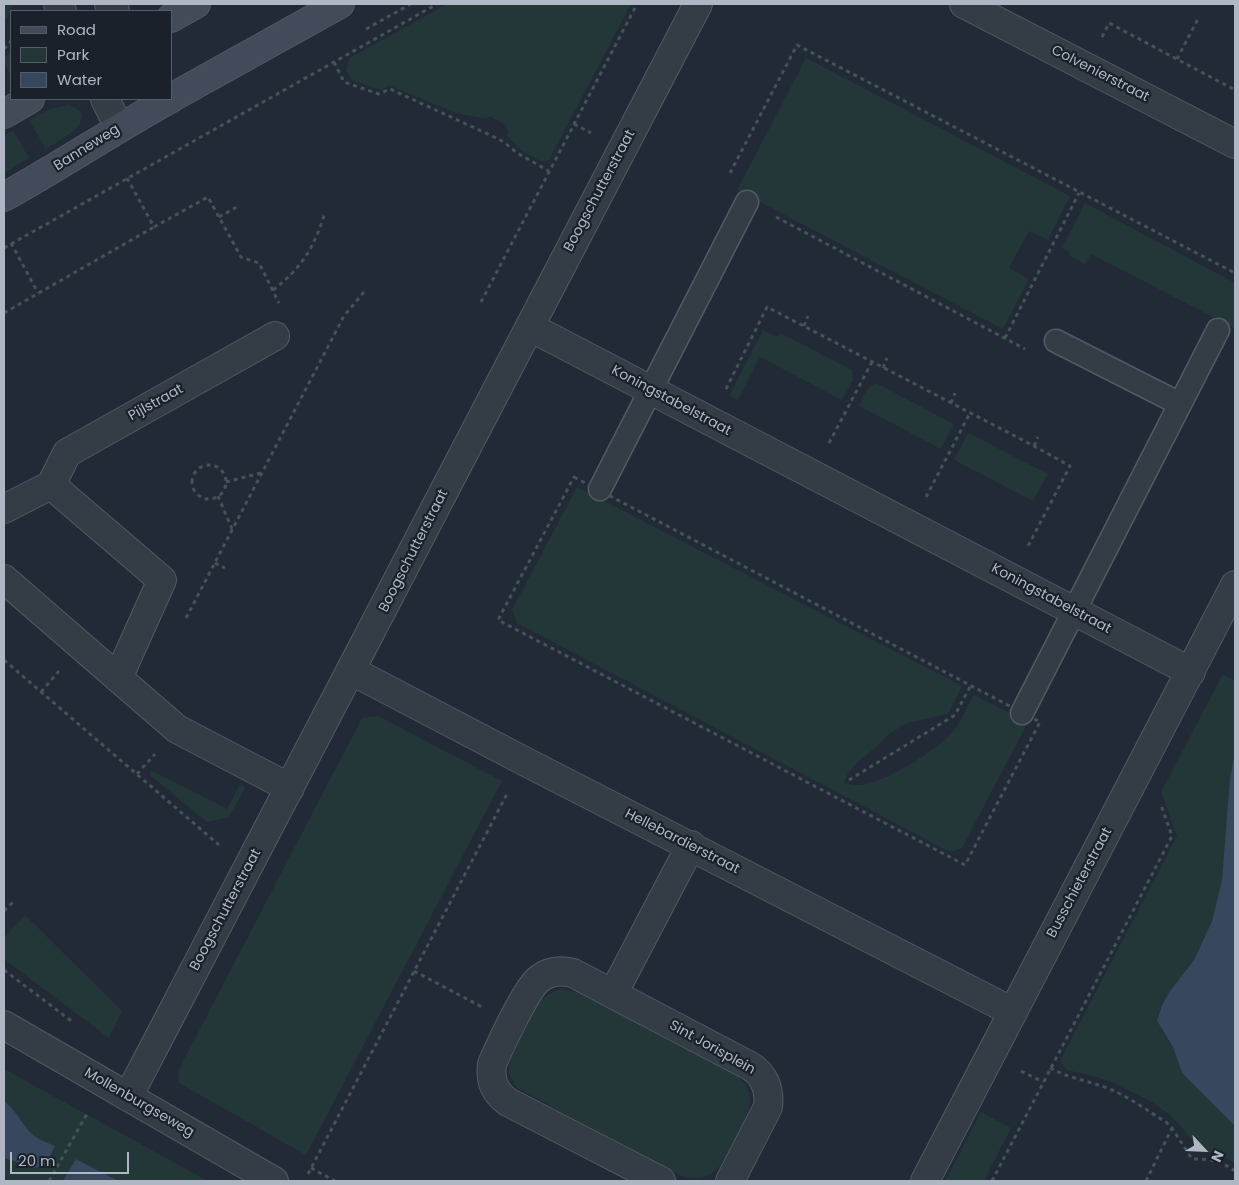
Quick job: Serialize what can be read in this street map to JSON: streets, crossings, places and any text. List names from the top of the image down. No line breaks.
{"streets":{"main road":["Banneweg"],"street":["Colvenierstraat","Boogschutterstraat","Koningstabelstraat","Pijlstraat","Hellebardierstraat","Busschieterstraat","Sint Jorisplein","Mollenburgseweg"]},"crossings":[["Boogschutterstraat","Koningstabelstraat"],["Boogschutterstraat","Hellebardierstraat"],["Boogschutterstraat","Mollenburgseweg"],["Koningstabelstraat","Busschieterstraat"],["Hellebardierstraat","Busschieterstraat"]],"legend":["Road","Park","Water"],"scale_bar":"20 m","north":"bottom right"}
